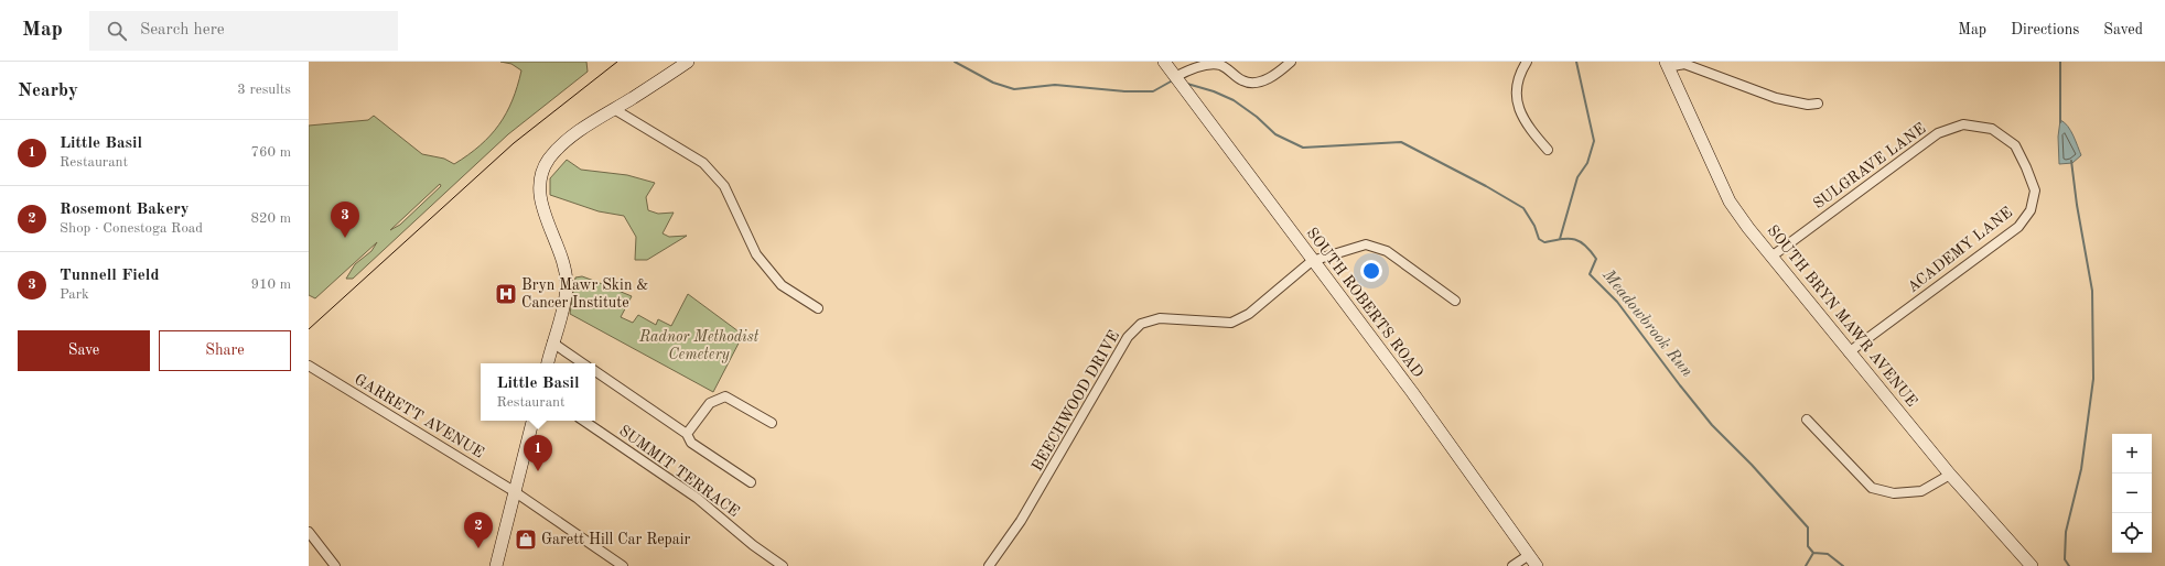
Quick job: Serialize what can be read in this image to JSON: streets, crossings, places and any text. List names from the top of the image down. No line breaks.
{"streets":{"main road":["SOUTH ROBERTS ROAD","SOUTH BRYN MAWR AVENUE"],"street":["SULGRAVE LANE","ACADEMY LANE","BEECHWOOD DRIVE","GARRETT AVENUE","SUMMIT TERRACE"]},"crossings":[["SULGRAVE LANE","ACADEMY LANE"],["SULGRAVE LANE","SOUTH BRYN MAWR AVENUE"],["ACADEMY LANE","SOUTH BRYN MAWR AVENUE"],["SOUTH ROBERTS ROAD","BEECHWOOD DRIVE"]],"water":["Meadowbrook Run"],"parks":["Radnor Methodist Cemetery"],"places":{"hospital":["Bryn Mawr Skin & Cancer Institute"],"shop":["Garett Hill Car Repair"]},"page":{"header":"Map","search":"Search here","nav":["Map","Directions","Saved"],"heading":["Nearby","3 results"],"list":[{"mark":"1","name":"Little Basil","note":"Restaurant","value":"760 m"},{"mark":"2","name":"Rosemont Bakery","note":"Shop · Conestoga Road","value":"820 m"},{"mark":"3","name":"Tunnell Field","note":"Park","value":"910 m"}],"pins":["3","1","2"],"buttons":["Save","Share"],"popup":["Little Basil","Restaurant"],"map_buttons":["+","−"]}}
